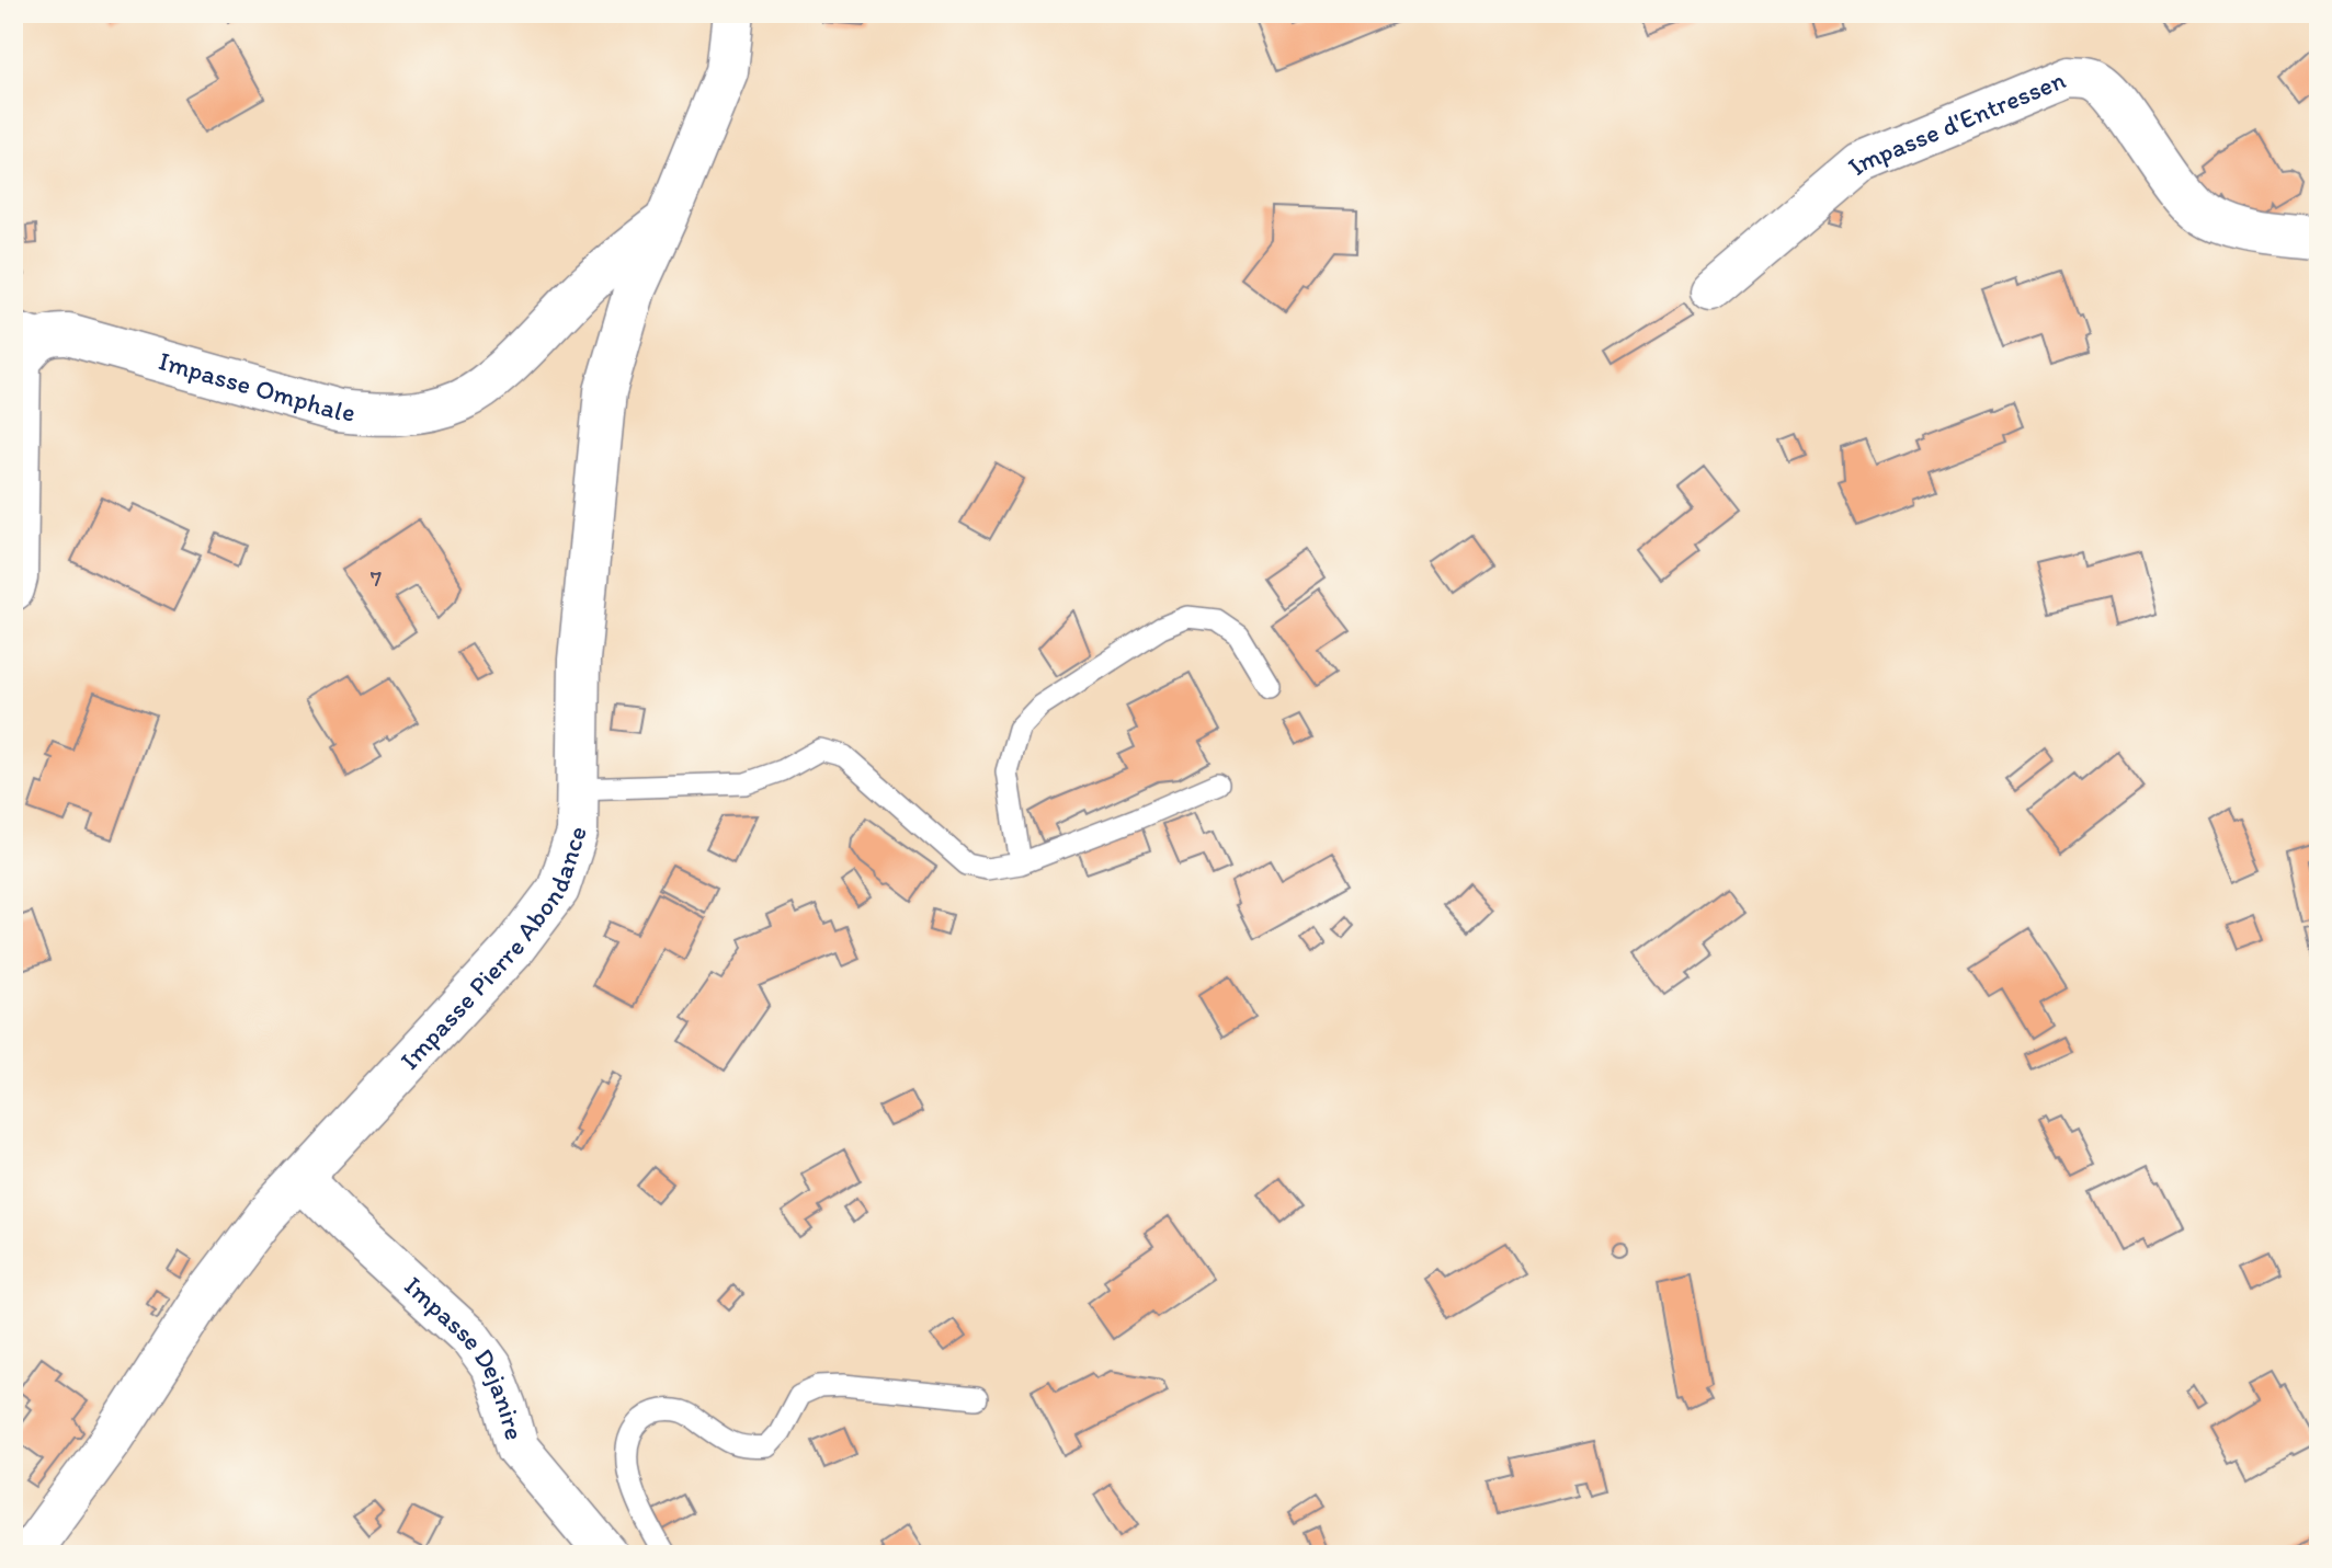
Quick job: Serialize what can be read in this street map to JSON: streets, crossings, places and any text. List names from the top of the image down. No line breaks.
{"streets":{"street":["Impasse d'Entressen","Impasse Omphale","Impasse Pierre Abondance","Impasse Dejanire"]},"crossings":[["Impasse Omphale","Impasse Pierre Abondance"],["Impasse Pierre Abondance","Impasse Dejanire"]],"house_numbers":["7"]}
